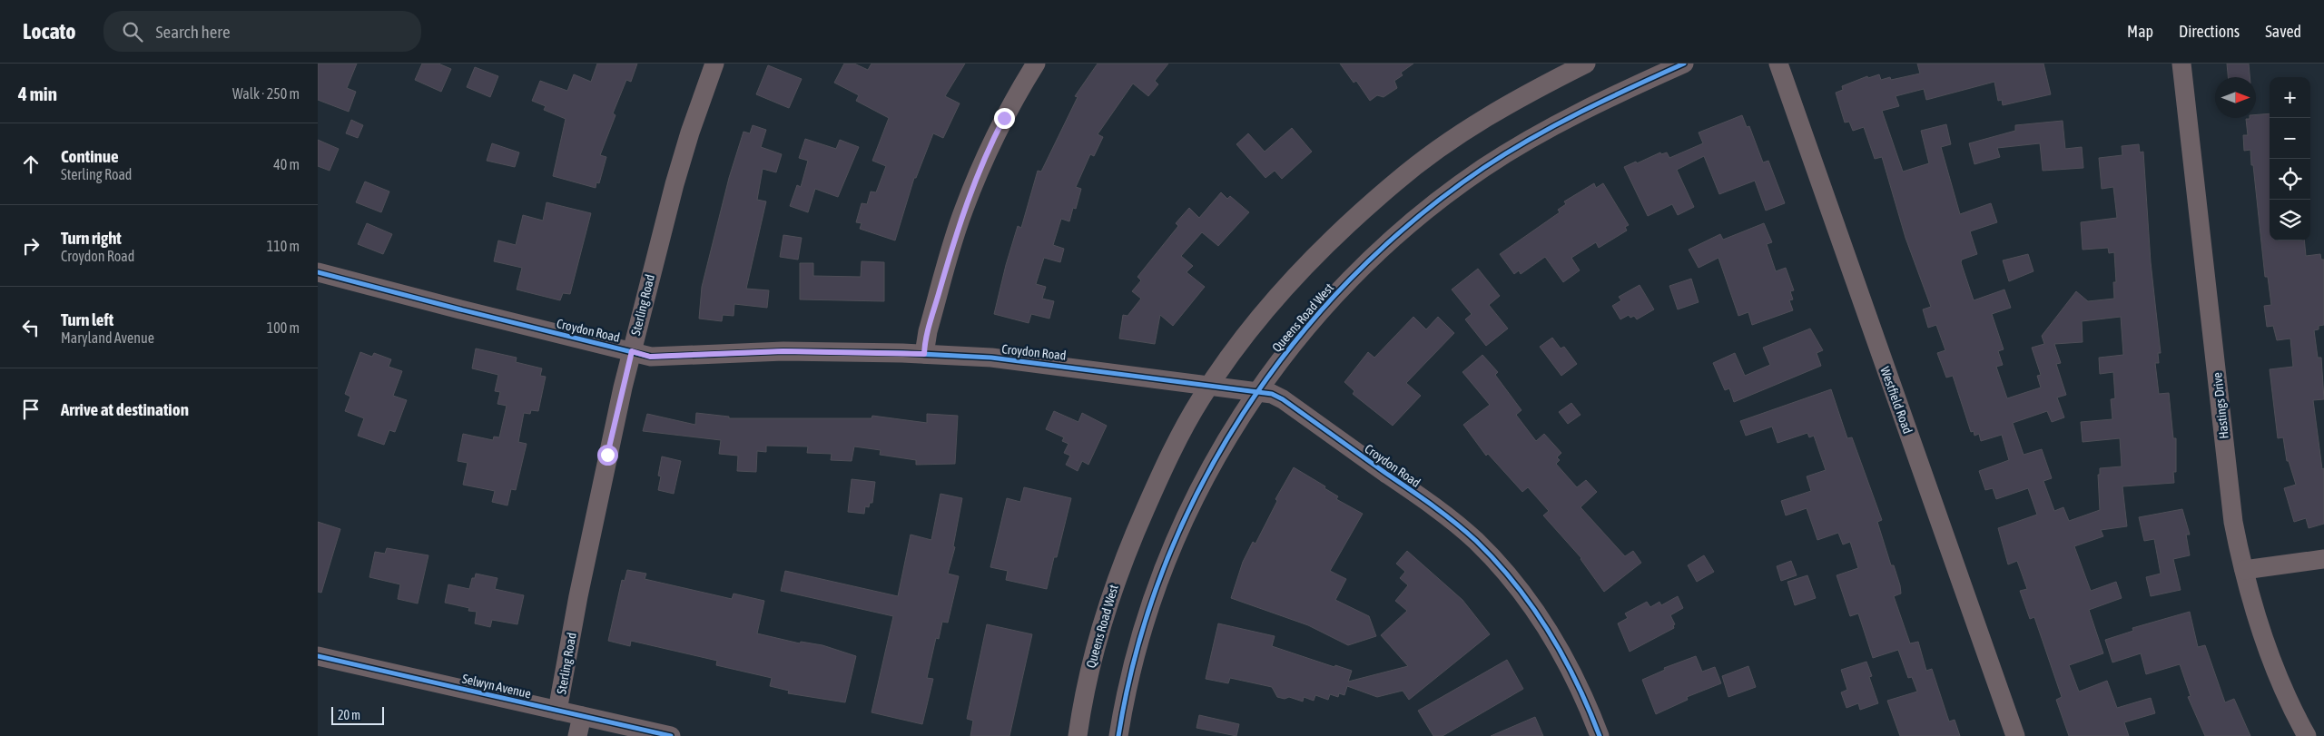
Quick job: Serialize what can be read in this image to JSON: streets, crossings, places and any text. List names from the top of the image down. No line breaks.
{"streets":{"street":["Sterling Road","Queens Road West","Croydon Road","Westfield Road","Hastings Drive","Selwyn Avenue"]},"crossings":[["Sterling Road","Croydon Road"],["Sterling Road","Selwyn Avenue"],["Queens Road West","Croydon Road"]],"scale_bar":"20 m","north":"right","page":{"header":"Locato","search":"Search here","nav":["Map","Directions","Saved"],"heading":["4 min","Walk · 250 m"],"map_buttons":["+","−"],"list":[["Continue","Sterling Road","40 m"],["Turn right","Croydon Road","110 m"],["Turn left","Maryland Avenue","100 m"],"Arrive at destination"],"scale":"20 m"}}
